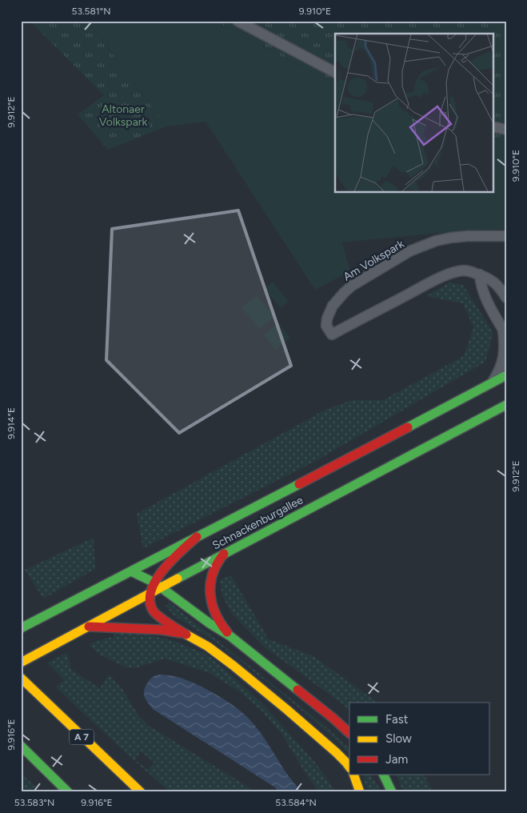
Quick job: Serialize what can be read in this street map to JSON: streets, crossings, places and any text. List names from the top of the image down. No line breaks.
{"streets":{"main road":["Schnackenburgallee","A 7"],"street":["Am Volkspark"]},"parks":["Altonaer Volkspark"],"legend":["Fast","Slow","Jam"],"coordinates":["53.581°N","9.910°E","9.912°E","9.914°E","9.916°E","53.583°N","53.584°N"]}
